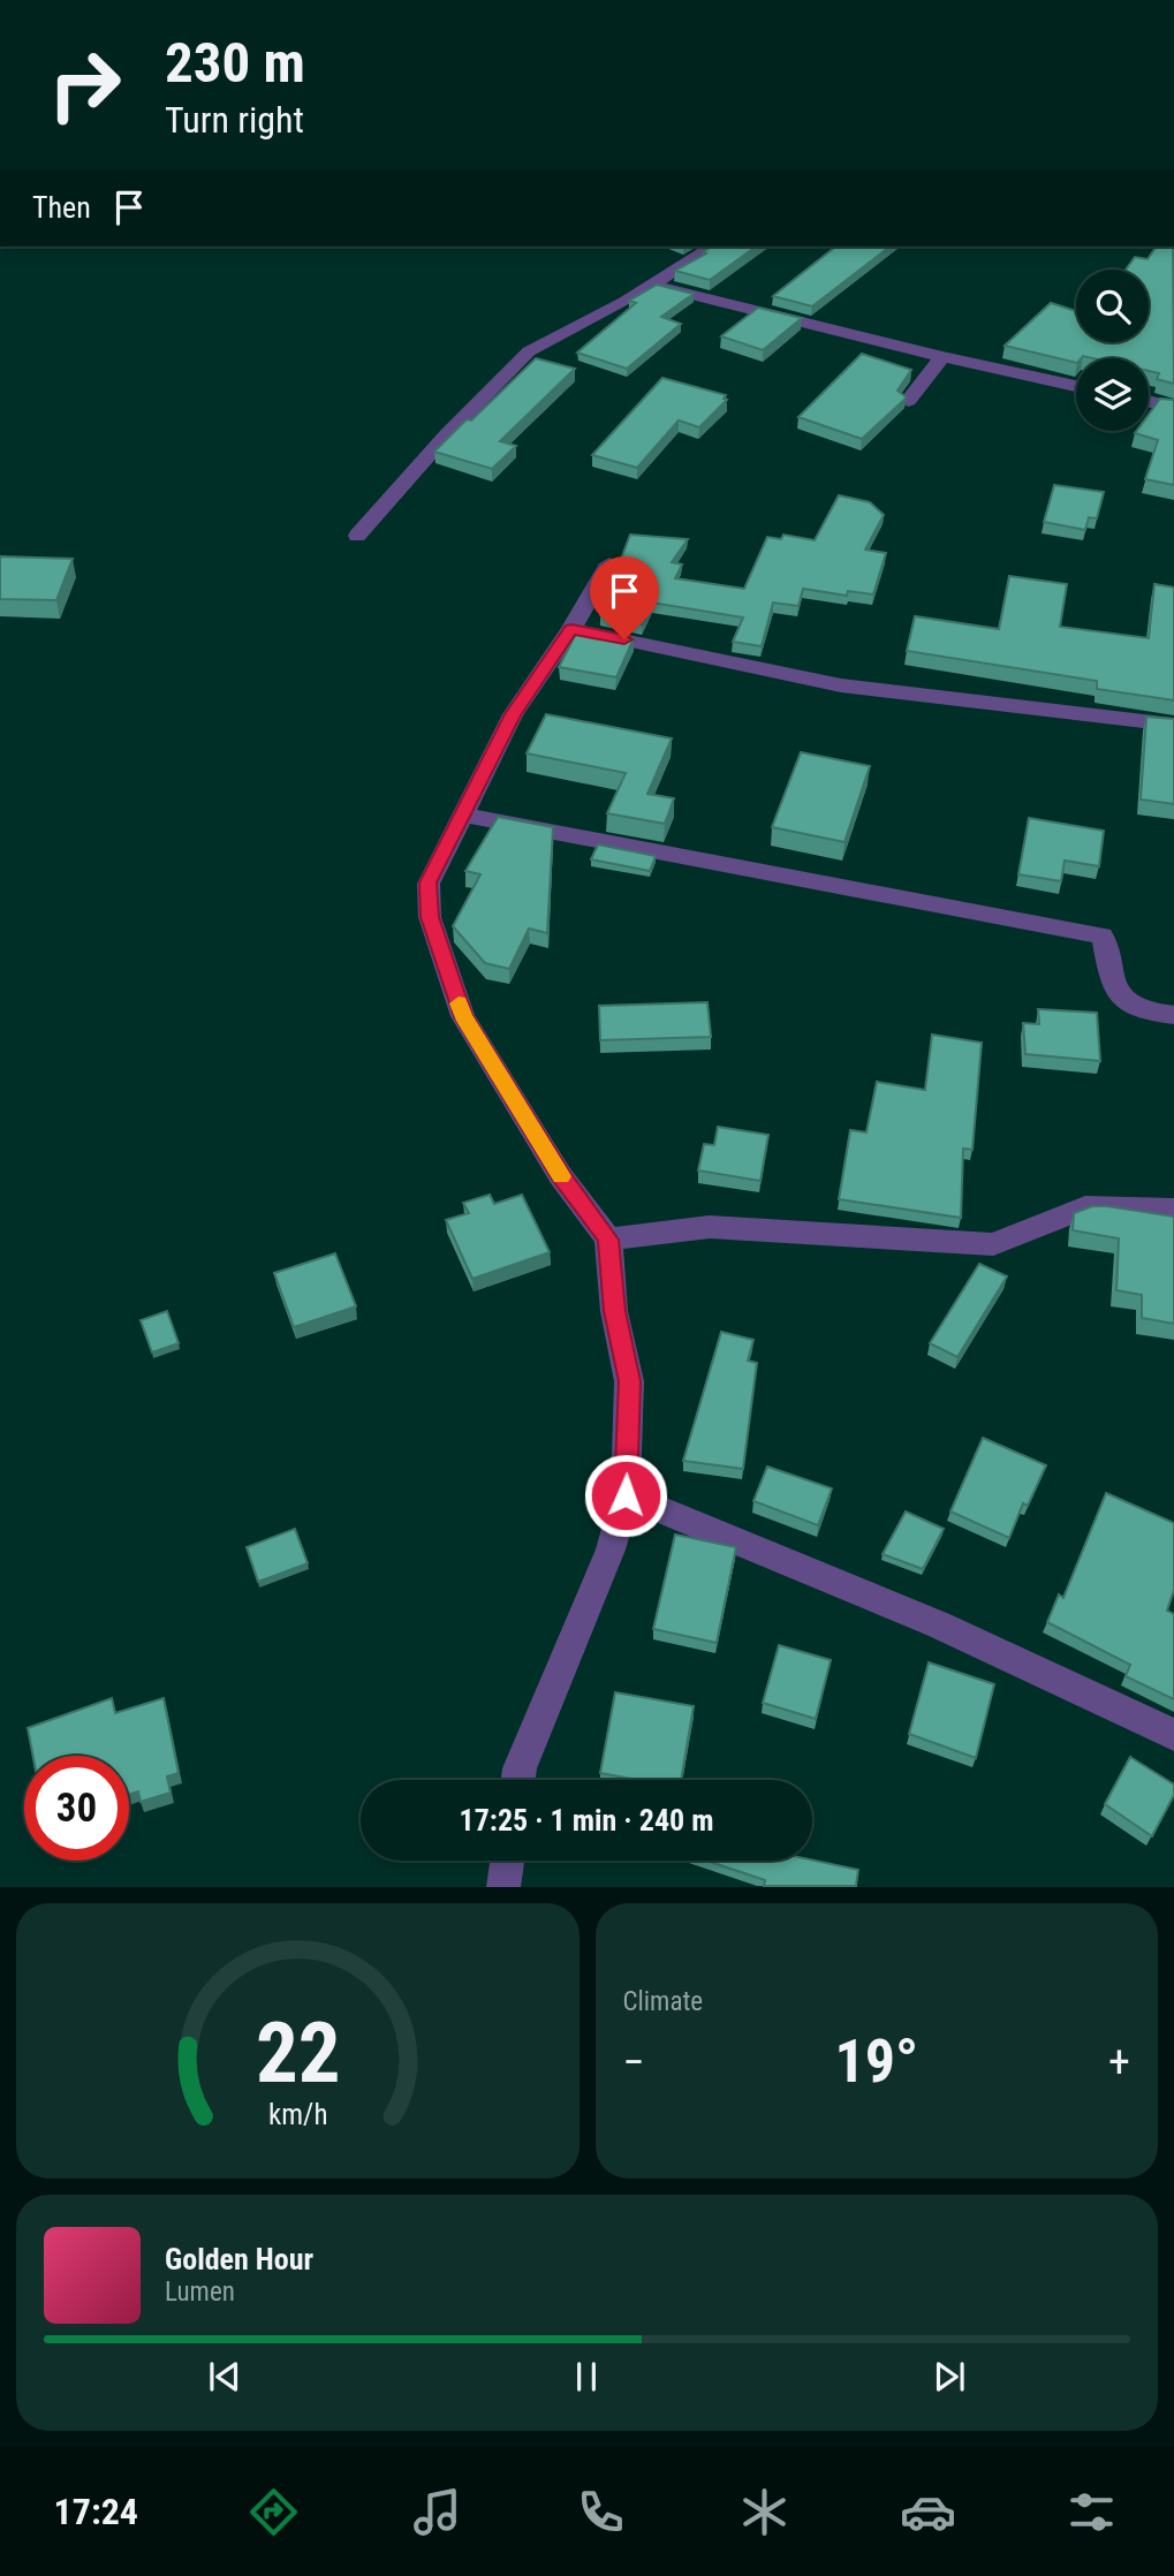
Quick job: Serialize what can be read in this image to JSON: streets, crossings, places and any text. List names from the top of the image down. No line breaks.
{"page":{"turn":["230 m","Turn right"],"then":"Then","limit":"30","trip":"17:25 · 1 min · 240 m","tile":"Climate","heat":["−","19°","+"],"song":["Golden Hour","Lumen"],"tabs":"17:24","gauge":["22","km/h"]}}
